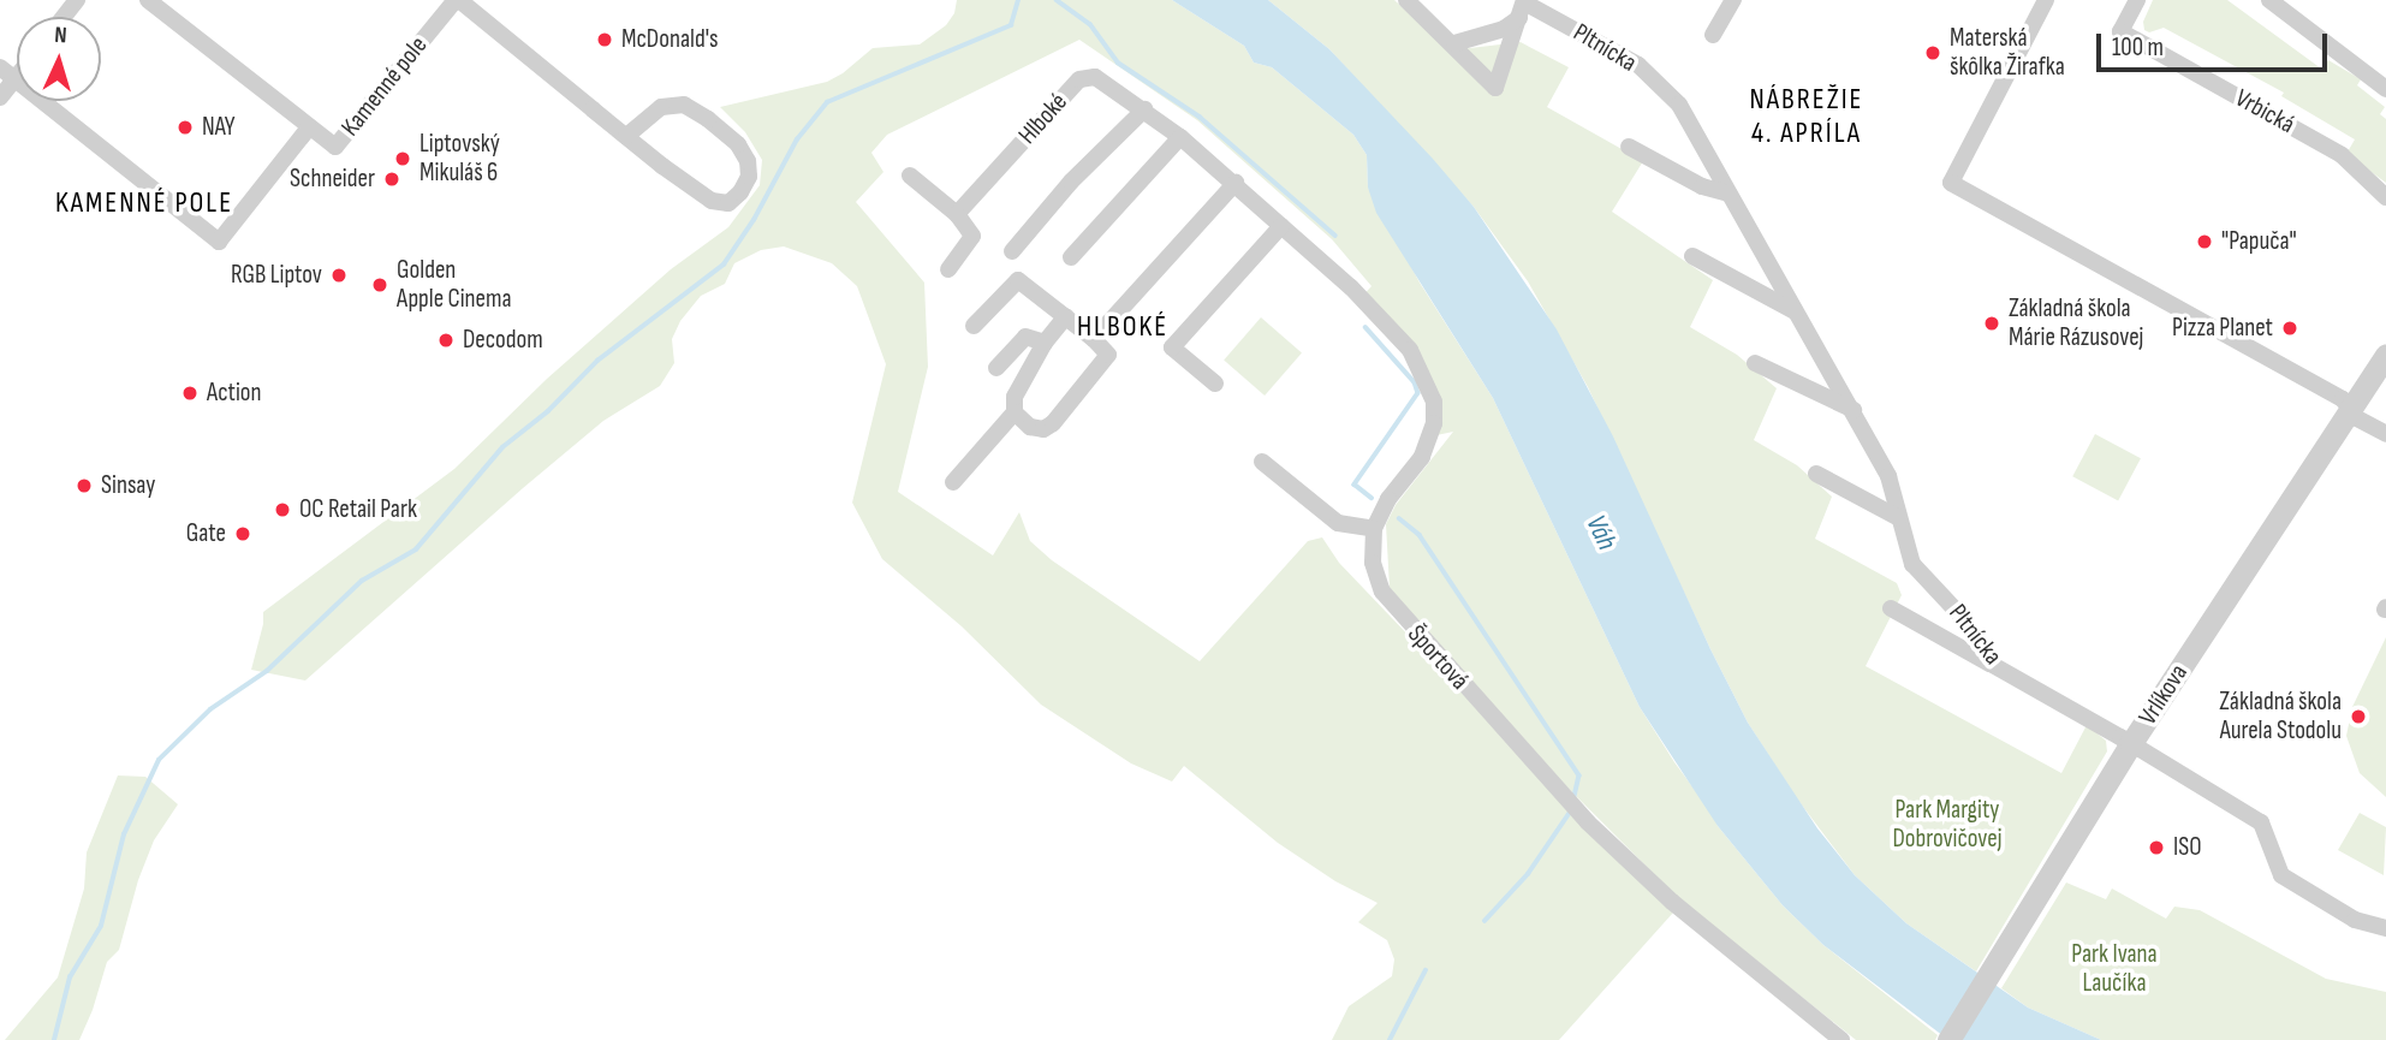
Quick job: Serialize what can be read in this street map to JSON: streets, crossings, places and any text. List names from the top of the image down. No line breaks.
{"streets":{"street":["Pltnícka","Kamenné pole","Vrbická","Hlboké","Športová","Vrlíkova"]},"crossings":[["Pltnícka","Vrlíkova"]],"districts":["NÁBREŽIE 4. APRÍLA","KAMENNÉ POLE","HLBOKÉ"],"water":["Váh"],"parks":["Park Margity Dobrovičovej","Park Ivana Laučíka"],"places":["McDonald's","Materská škôlka Žirafka","NAY","Liptovský Mikuláš 6","Schneider","\"Papuča\"","RGB Liptov","Golden Apple Cinema","Základná škola Márie Rázusovej","Pizza Planet","Decodom","Action","Sinsay","OC Retail Park","Gate","Základná škola Aurela Stodolu","ISO"],"scale_bar":"100 m","north":"top"}
